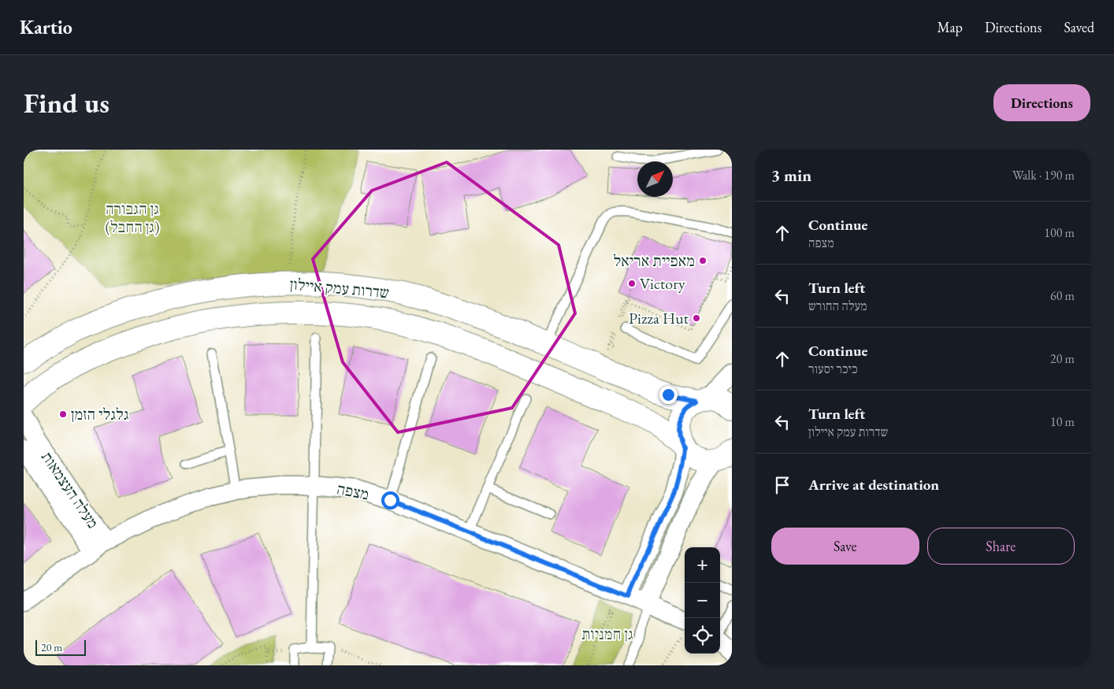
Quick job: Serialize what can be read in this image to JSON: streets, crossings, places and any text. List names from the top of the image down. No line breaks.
{"streets":{"main road":["שדרות עמק איילון"],"street":["מעלה העצמאות","מצפה"]},"crossings":[["מעלה העצמאות","מצפה"]],"parks":["גן הגבורה (גן החבל)","גן חמניות"],"places":["מאפיית אריאל","Victory","Pizza Hut","גלגלי הזמן"],"scale_bar":"20 m","north":"top right","page":{"header":"Kartio","nav":["Map","Directions","Saved"],"buttons":["Directions",["Save","Share"]],"title":"Find us","heading":["3 min","Walk · 190 m"],"list":[["Continue","מצפה","100 m"],["Turn left","מעלה החורש","60 m"],["Continue","כיכר יסעור","20 m"],["Turn left","שדרות עמק איילון","10 m"],"Arrive at destination"],"map_buttons":["+","−"],"scale":"20 m"}}
